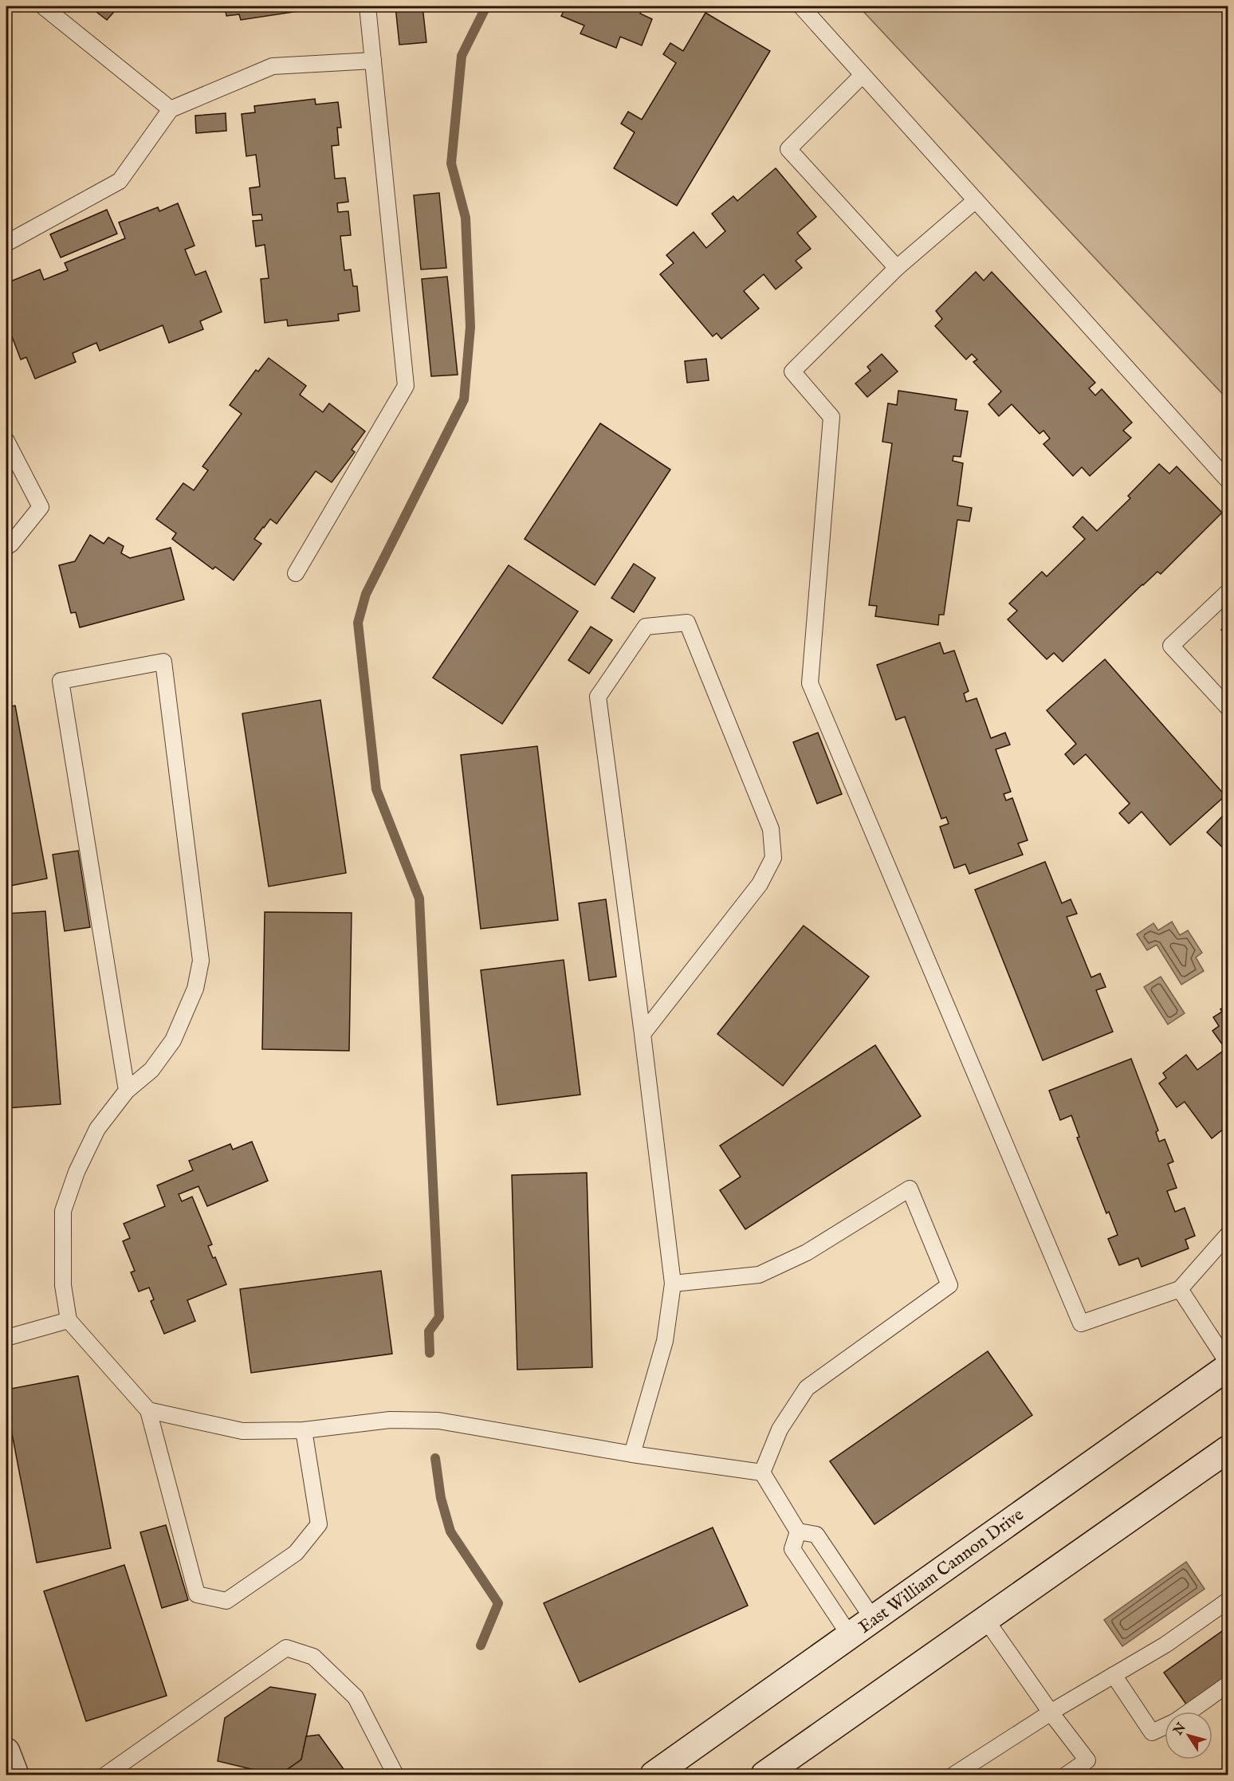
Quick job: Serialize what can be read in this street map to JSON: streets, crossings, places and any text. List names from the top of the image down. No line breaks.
{"streets":{"main road":["East William Cannon Drive"]},"north":"top left"}
